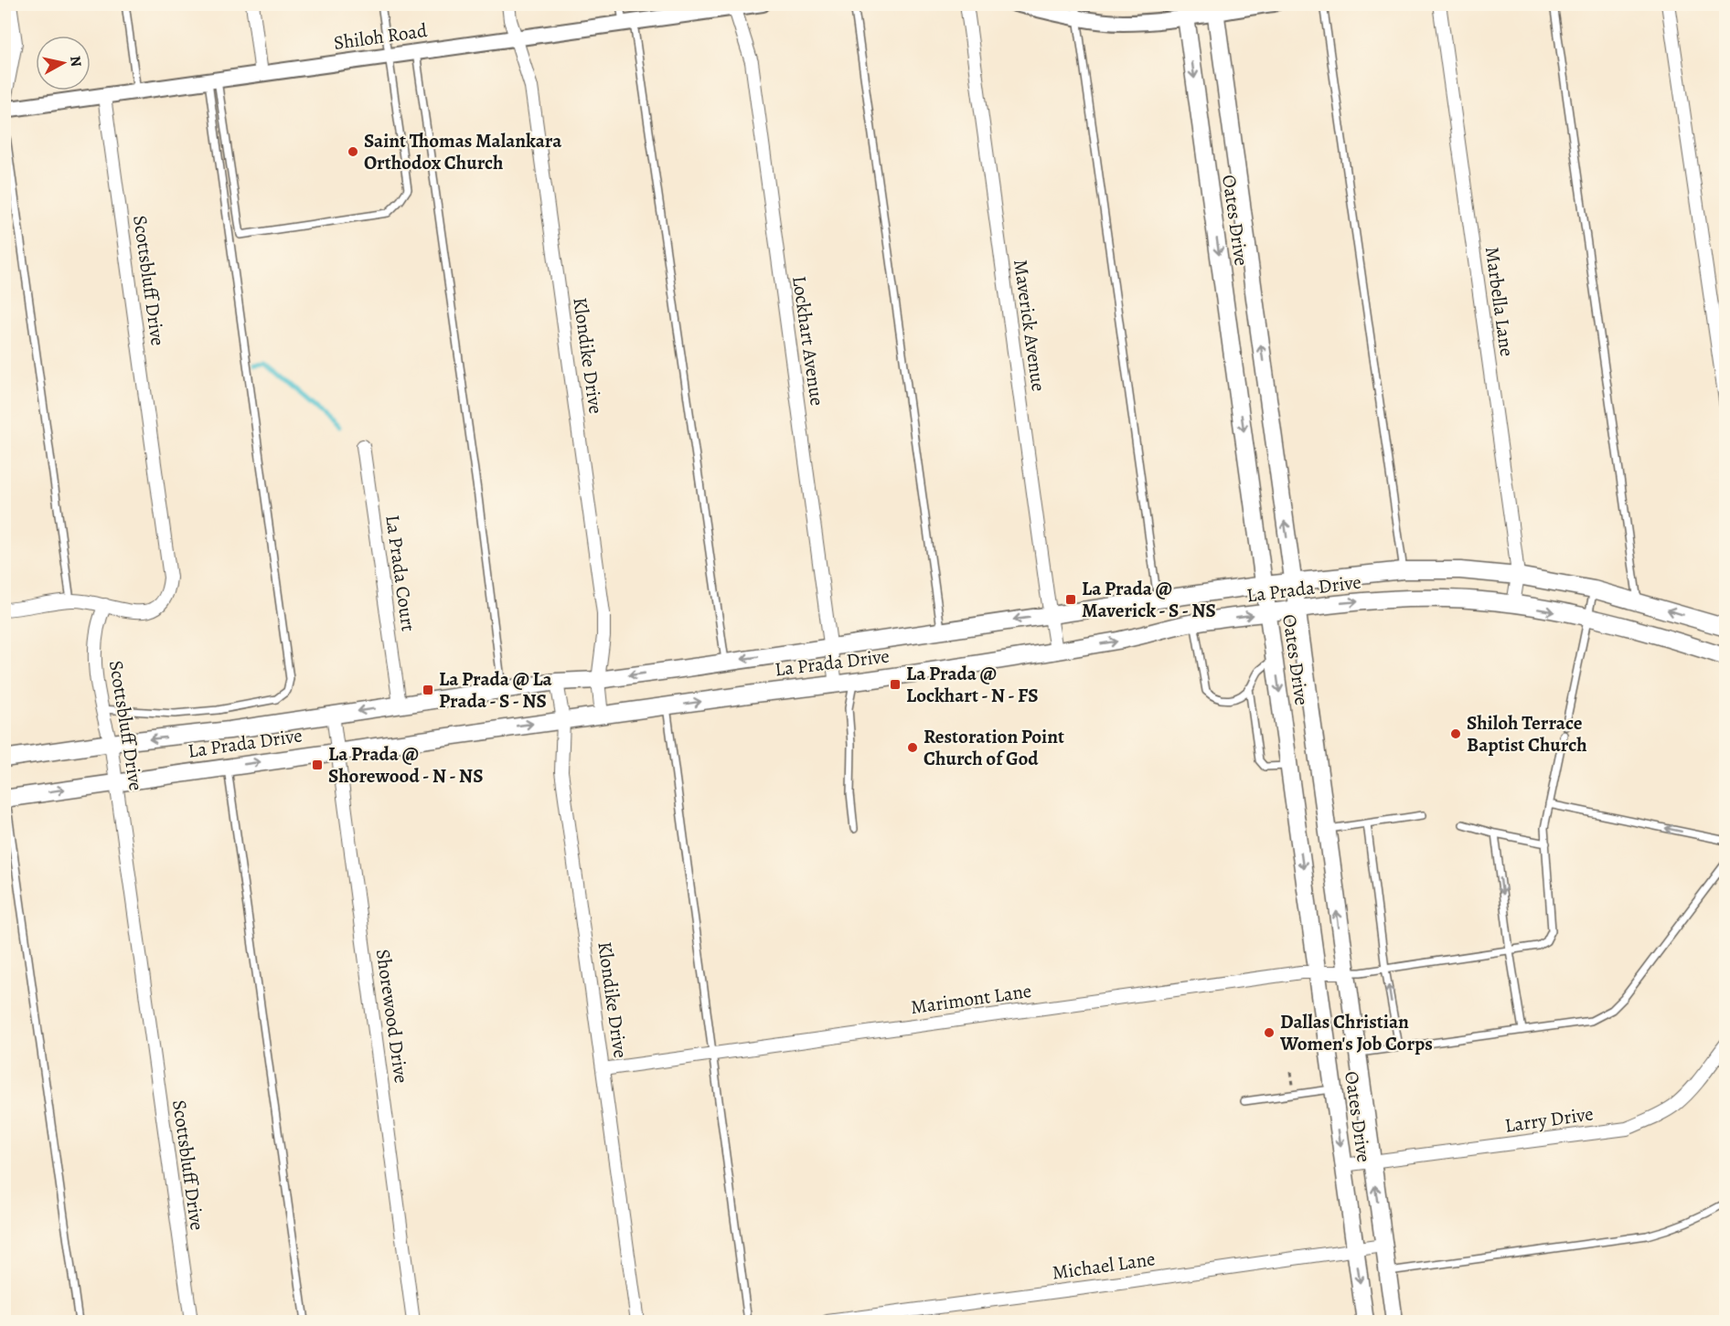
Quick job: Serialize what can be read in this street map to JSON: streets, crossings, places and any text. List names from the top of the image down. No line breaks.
{"streets":{"main road":["Oates Drive","La Prada Drive"],"street":["Shiloh Road","Scottsbluff Drive","Marbella Lane","Maverick Avenue","Lockhart Avenue","Klondike Drive","La Prada Court","Marimont Lane","Shorewood Drive","Larry Drive","Michael Lane"]},"crossings":[["Shiloh Road","Scottsbluff Drive"],["Shiloh Road","Lockhart Avenue"],["Shiloh Road","Klondike Drive"],["Oates Drive","La Prada Drive"],["Oates Drive","Marimont Lane"],["Oates Drive","Larry Drive"],["Oates Drive","Michael Lane"],["Scottsbluff Drive","La Prada Drive"],["Marbella Lane","La Prada Drive"],["Maverick Avenue","La Prada Drive"],["Lockhart Avenue","La Prada Drive"],["Klondike Drive","La Prada Drive"],["Klondike Drive","Marimont Lane"],["La Prada Court","La Prada Drive"],["La Prada Drive","Shorewood Drive"]],"places":{"other":["Saint Thomas Malankara Orthodox Church","Shiloh Terrace Baptist Church","Restoration Point Church of God","Dallas Christian Women's Job Corps"],"transit":["La Prada @ Maverick - S - NS","La Prada @ Lockhart - N - FS","La Prada @ La Prada - S - NS","La Prada @ Shorewood - N - NS"]},"north":"right"}
